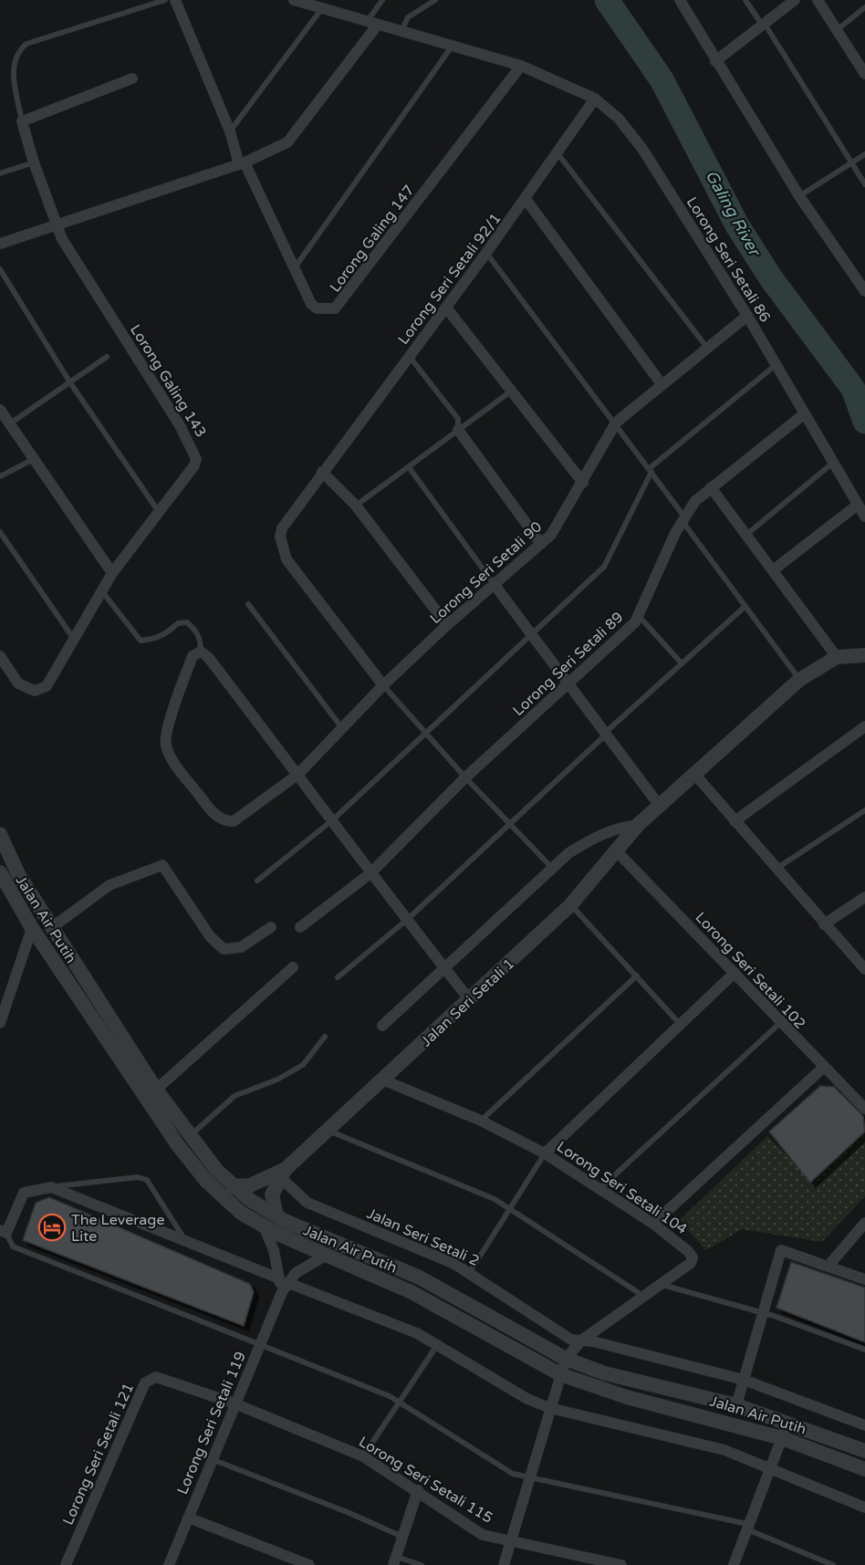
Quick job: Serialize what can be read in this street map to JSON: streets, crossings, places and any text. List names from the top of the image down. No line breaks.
{"streets":{"street":["Lorong Galing 147","Lorong Seri Setali 86","Lorong Seri Setali 92/1","Lorong Galing 143","Lorong Seri Setali 90","Lorong Seri Setali 89","Jalan Air Putih","Lorong Seri Setali 102","Jalan Seri Setali 1","Lorong Seri Setali 104","Jalan Seri Setali 2","Lorong Seri Setali 119","Lorong Seri Setali 121","Lorong Seri Setali 115"]},"crossings":[["Lorong Galing 147","Lorong Seri Setali 86"],["Lorong Seri Setali 86","Lorong Seri Setali 92/1"],["Lorong Seri Setali 86","Lorong Seri Setali 90"],["Lorong Seri Setali 86","Lorong Seri Setali 89"],["Lorong Seri Setali 92/1","Lorong Seri Setali 90"],["Jalan Air Putih","Jalan Seri Setali 1"],["Jalan Air Putih","Lorong Seri Setali 104"],["Jalan Air Putih","Lorong Seri Setali 119"],["Lorong Seri Setali 102","Jalan Seri Setali 1"],["Jalan Seri Setali 1","Lorong Seri Setali 104"],["Jalan Seri Setali 1","Jalan Seri Setali 2"],["Lorong Seri Setali 104","Jalan Seri Setali 2"],["Lorong Seri Setali 119","Lorong Seri Setali 121"],["Lorong Seri Setali 119","Lorong Seri Setali 115"],["Lorong Seri Setali 121","Lorong Seri Setali 115"]],"water":["Galing River"],"places":{"hotel":["The Leverage Lite"]}}
